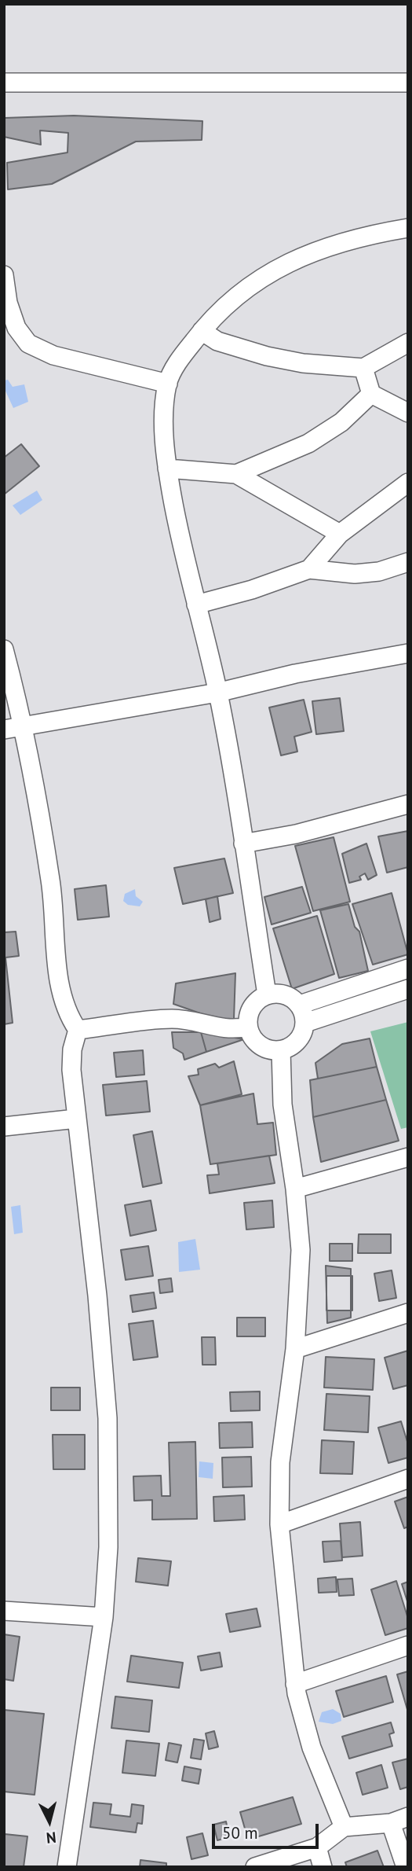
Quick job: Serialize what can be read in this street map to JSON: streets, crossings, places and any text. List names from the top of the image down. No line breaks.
{"scale_bar":"50 m","north":"bottom"}
